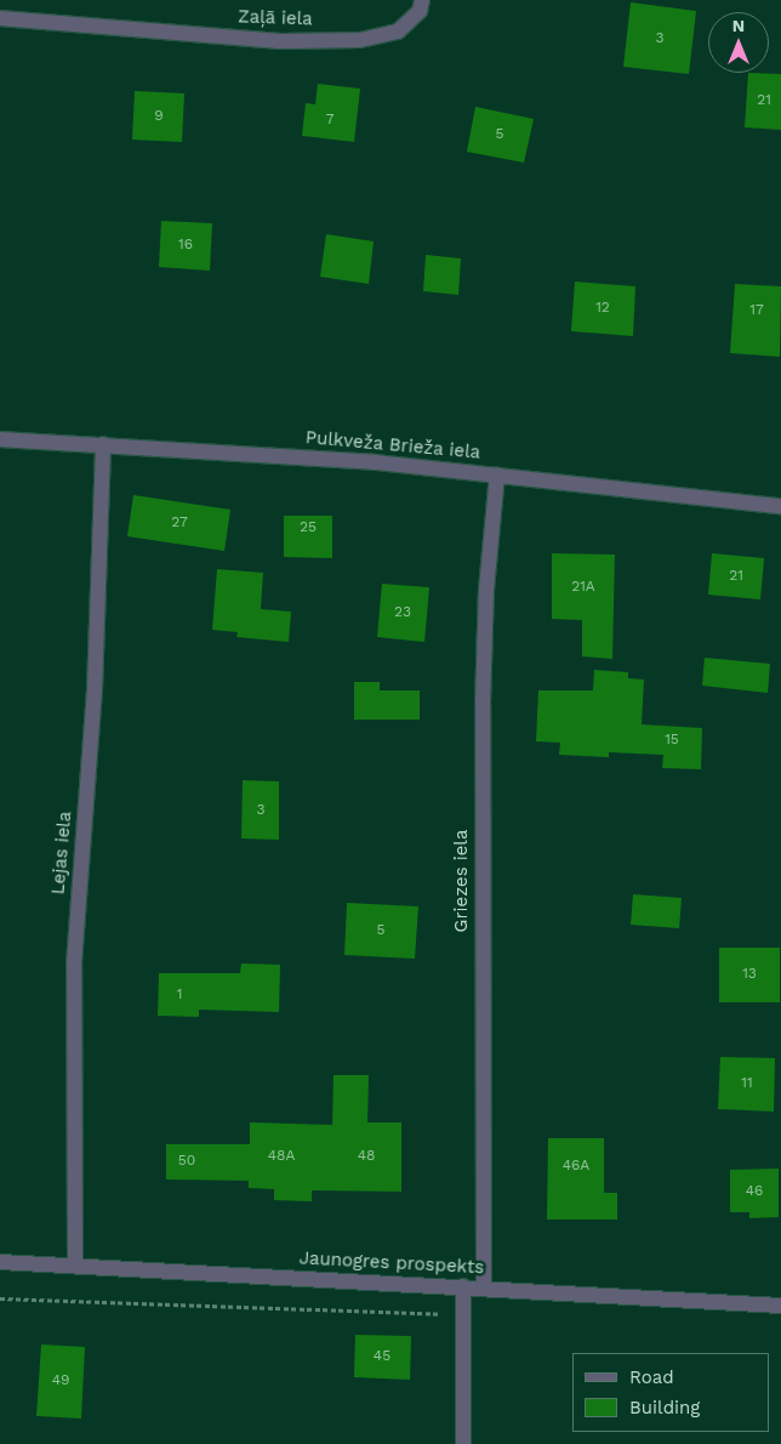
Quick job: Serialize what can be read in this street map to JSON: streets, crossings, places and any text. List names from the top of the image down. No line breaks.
{"streets":{"street":["Zaļā iela","Pulkveža Brieža iela","Lejas iela","Griezes iela","Jaunogres prospekts"]},"crossings":[["Pulkveža Brieža iela","Lejas iela"],["Pulkveža Brieža iela","Griezes iela"],["Lejas iela","Jaunogres prospekts"],["Griezes iela","Jaunogres prospekts"]],"house_numbers":["3","21","9","7","5","16","12","17","27","25","21","21A","23","15","3","5","13","1","11","48A","48","50","46A","46","45","49"],"legend":["Road","Building"],"north":"top"}
